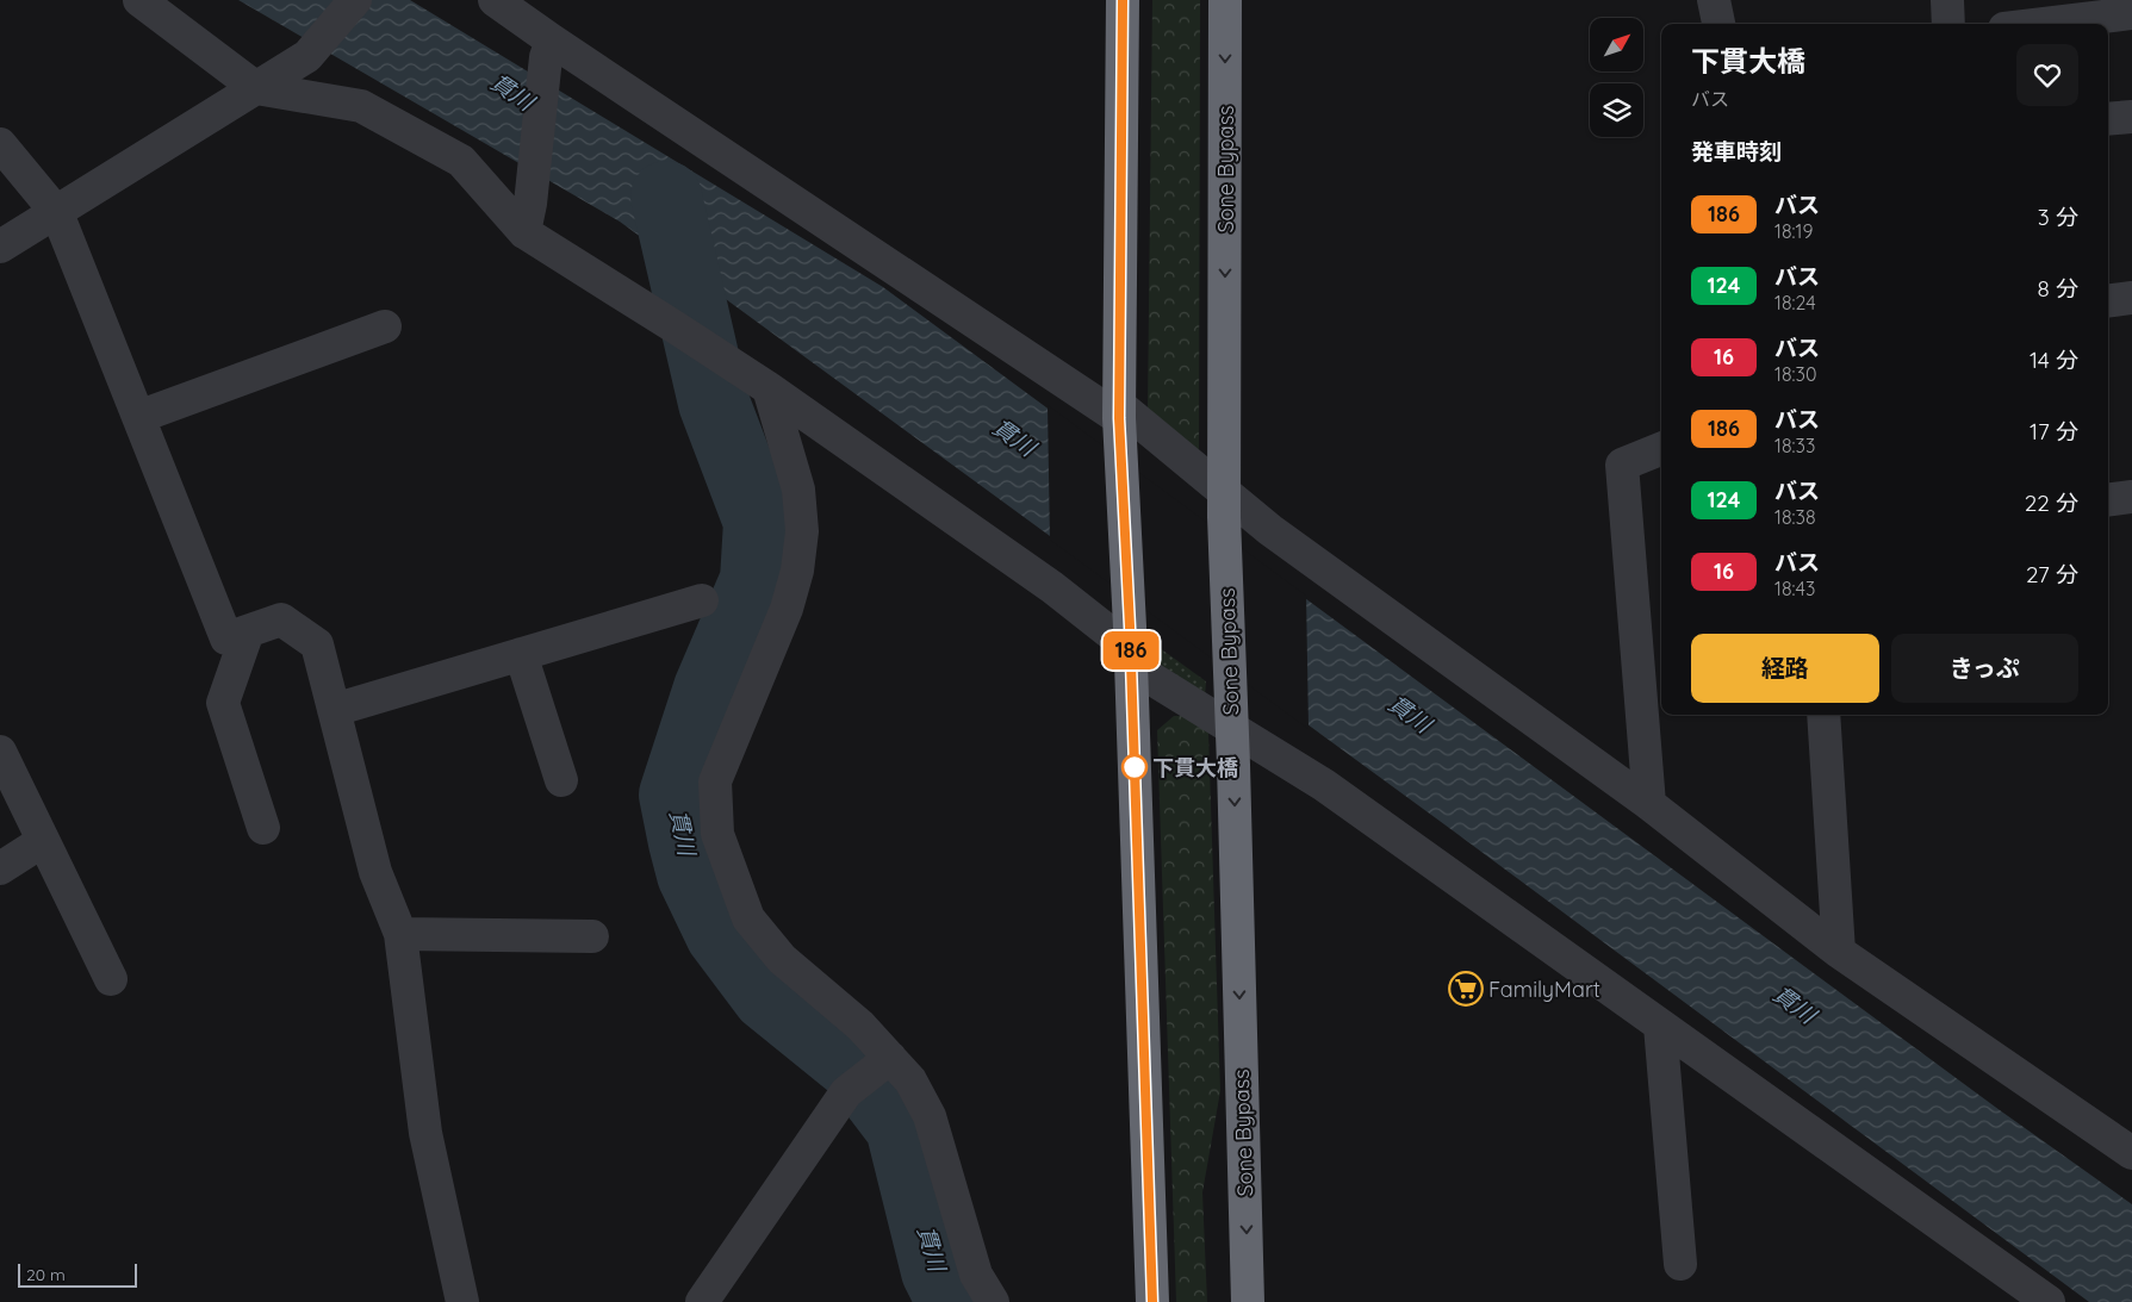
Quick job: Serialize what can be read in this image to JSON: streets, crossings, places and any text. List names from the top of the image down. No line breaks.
{"streets":{"highway":["Sone Bypass"]},"water":["貫川"],"places":{"other":["下貫大橋"],"supermarket":["FamilyMart"]},"lines":["bus line 186"],"scale_bar":"20 m","north":"top right","page":{"on_map":"186","heading":[["下貫大橋","バス"],"発車時刻"],"list":[{"mark":"186","name":"バス","note":"18:19","value":"3 分"},{"mark":"124","name":"バス","note":"18:24","value":"8 分"},{"mark":"16","name":"バス","note":"18:30","value":"14 分"},{"mark":"186","name":"バス","note":"18:33","value":"17 分"},{"mark":"124","name":"バス","note":"18:38","value":"22 分"},{"mark":"16","name":"バス","note":"18:43","value":"27 分"}],"buttons":["経路","きっぷ"],"scale":"20 m"}}
